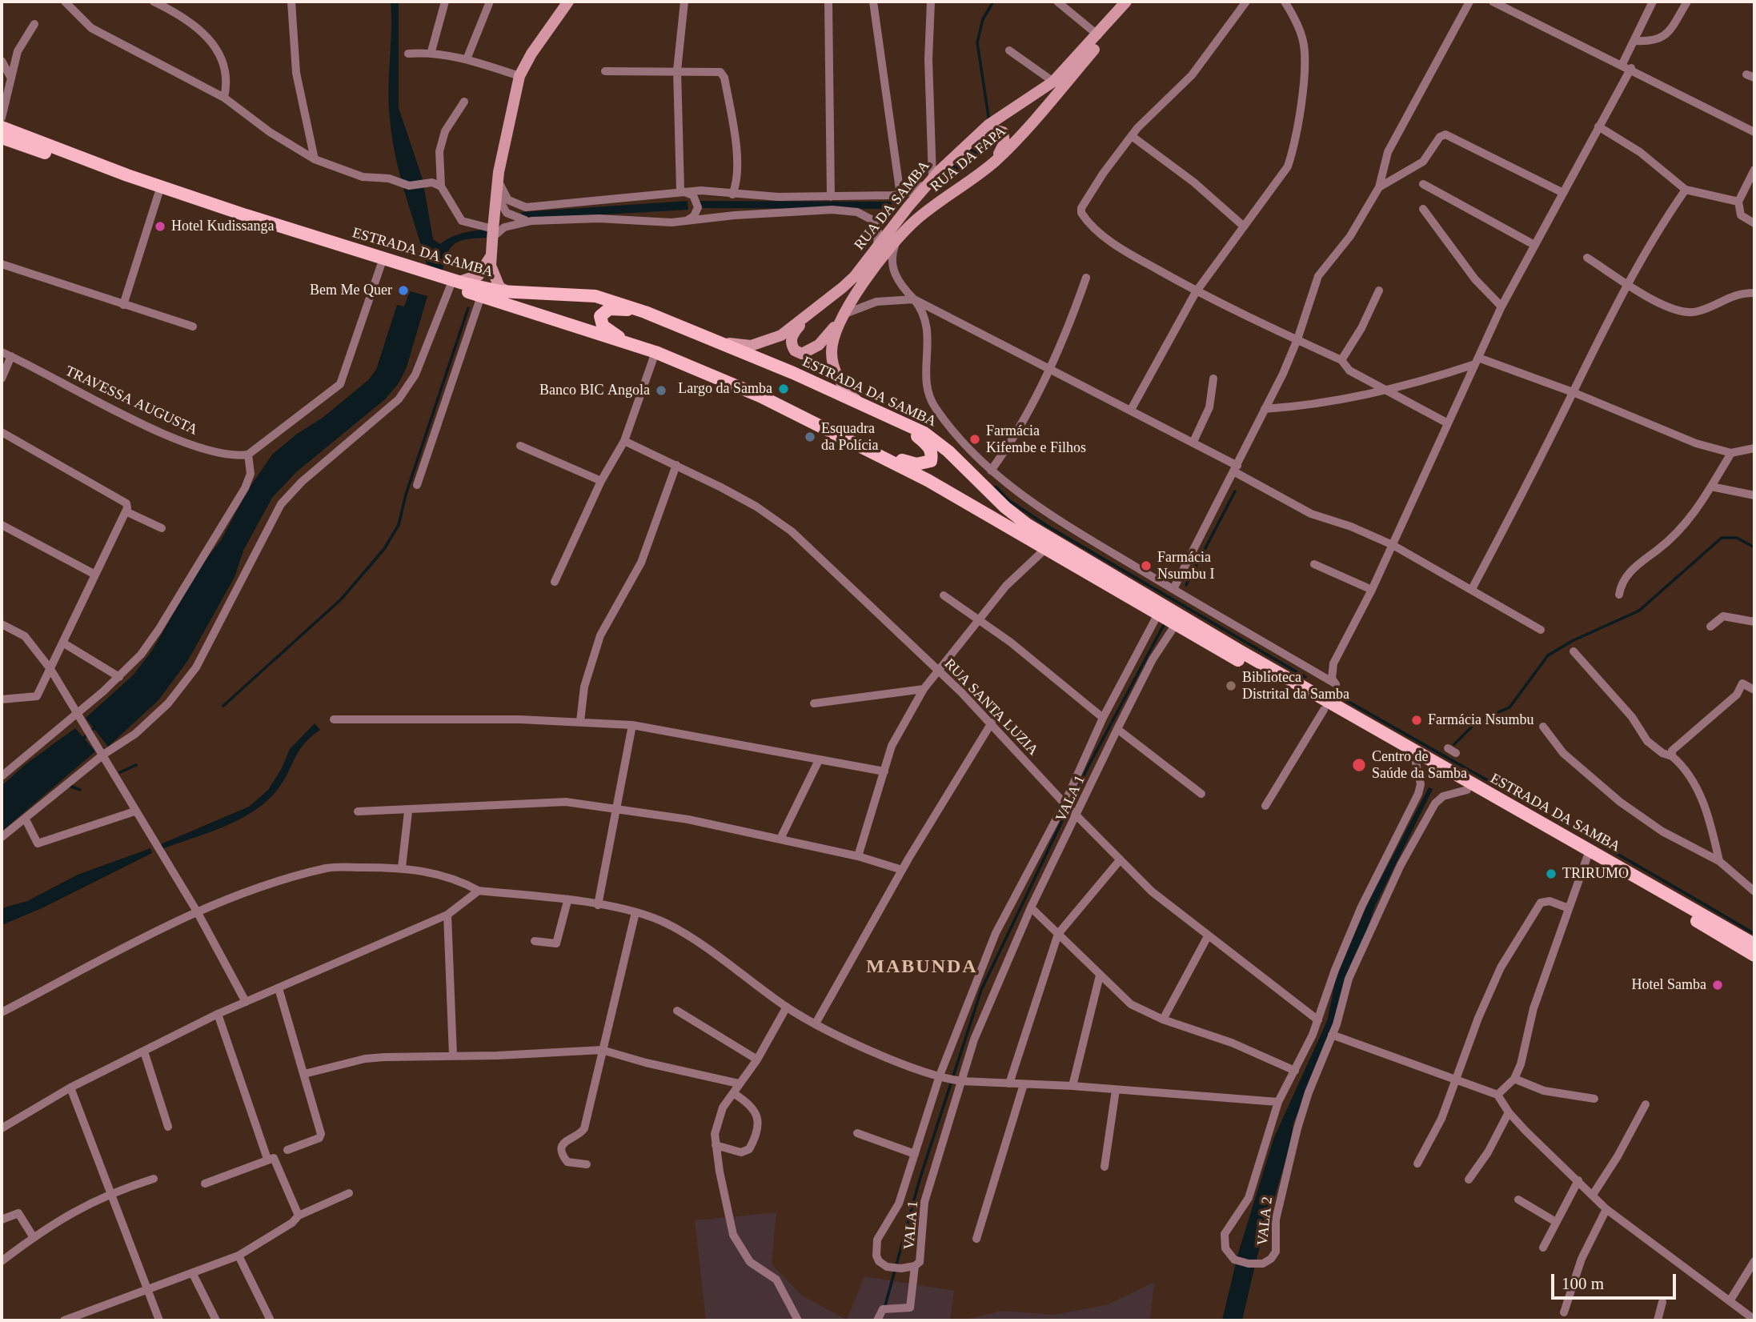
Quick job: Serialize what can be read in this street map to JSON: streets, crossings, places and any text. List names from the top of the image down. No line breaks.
{"streets":{"main road":["RUA DA FAPA","RUA DA SAMBA","ESTRADA DA SAMBA"],"street":["TRAVESSA AUGUSTA","RUA SANTA LUZIA","VALA 1","VALA 2"]},"crossings":[["RUA DA FAPA","ESTRADA DA SAMBA"],["RUA DA SAMBA","ESTRADA DA SAMBA"],["ESTRADA DA SAMBA","VALA 1"],["ESTRADA DA SAMBA","VALA 2"],["RUA SANTA LUZIA","VALA 1"],["RUA SANTA LUZIA","VALA 2"]],"districts":["MABUNDA"],"places":["Hotel Kudissanga","Bem Me Quer","Largo da Samba","Banco BIC Angola","Esquadra da Polícia","Farmácia Kifembe e Filhos","Farmácia Nsumbu I","Biblioteca Distrital da Samba","Farmácia Nsumbu","Centro de Saúde da Samba","TRIRUMO","Hotel Samba"],"scale_bar":"100 m"}
